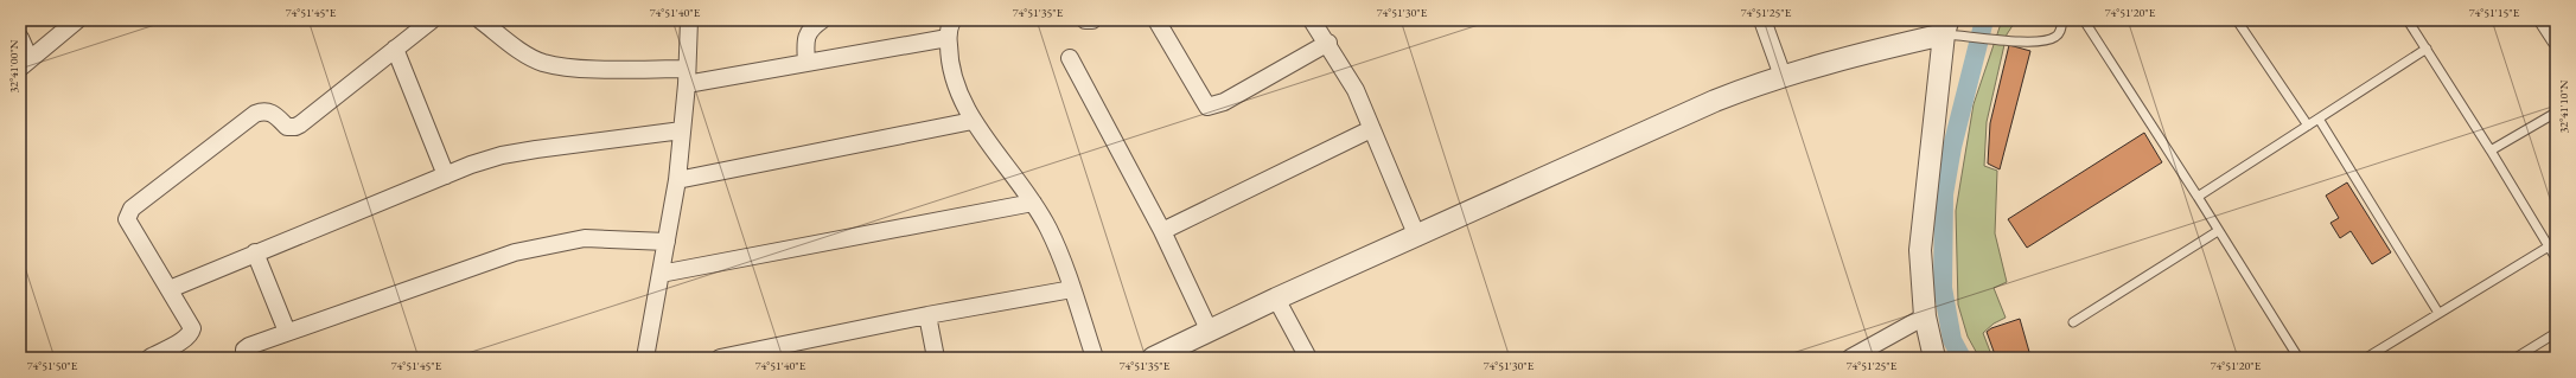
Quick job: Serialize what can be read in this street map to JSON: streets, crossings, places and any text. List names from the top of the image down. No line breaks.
{"coordinates":["74°51'45\"E","74°51'40\"E","74°51'35\"E","74°51'30\"E","74°51'25\"E","74°51'20\"E","74°51'15\"E","32°41'00\"N","32°41'10\"N","74°51'50\"E"]}
